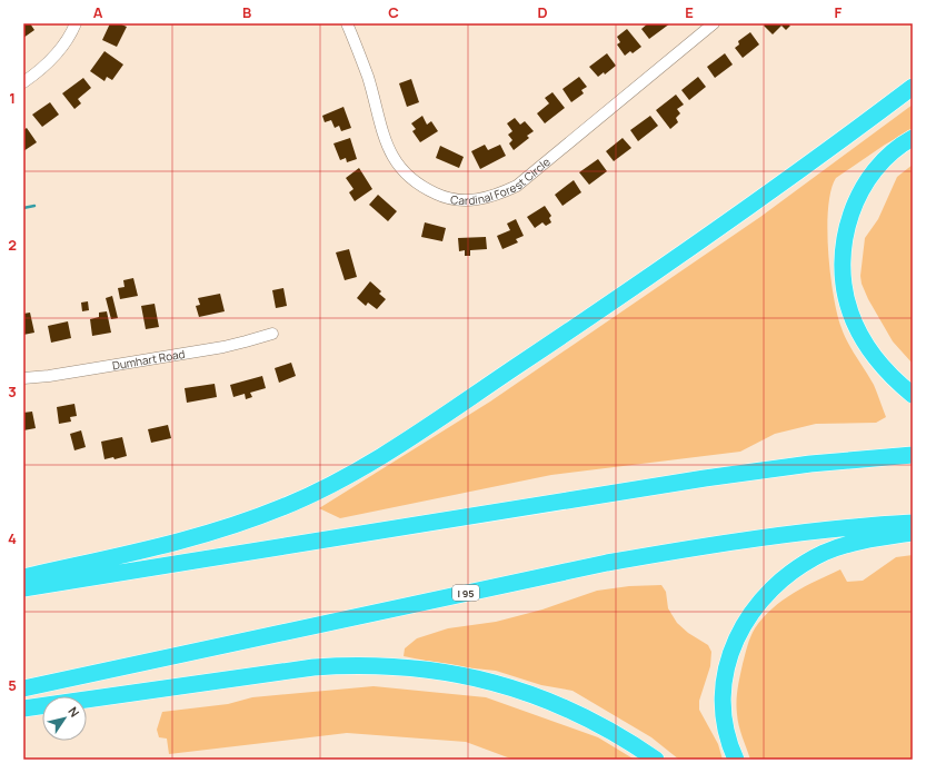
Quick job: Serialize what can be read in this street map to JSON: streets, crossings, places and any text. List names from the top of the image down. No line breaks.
{"streets":{"highway":["I 95"],"street":["Cardinal Forest Circle","Dumhart Road"]},"north":"top right","grid":{"columns":["A","B","C","D","E","F"],"rows":["1","2","3","4","5"]}}
